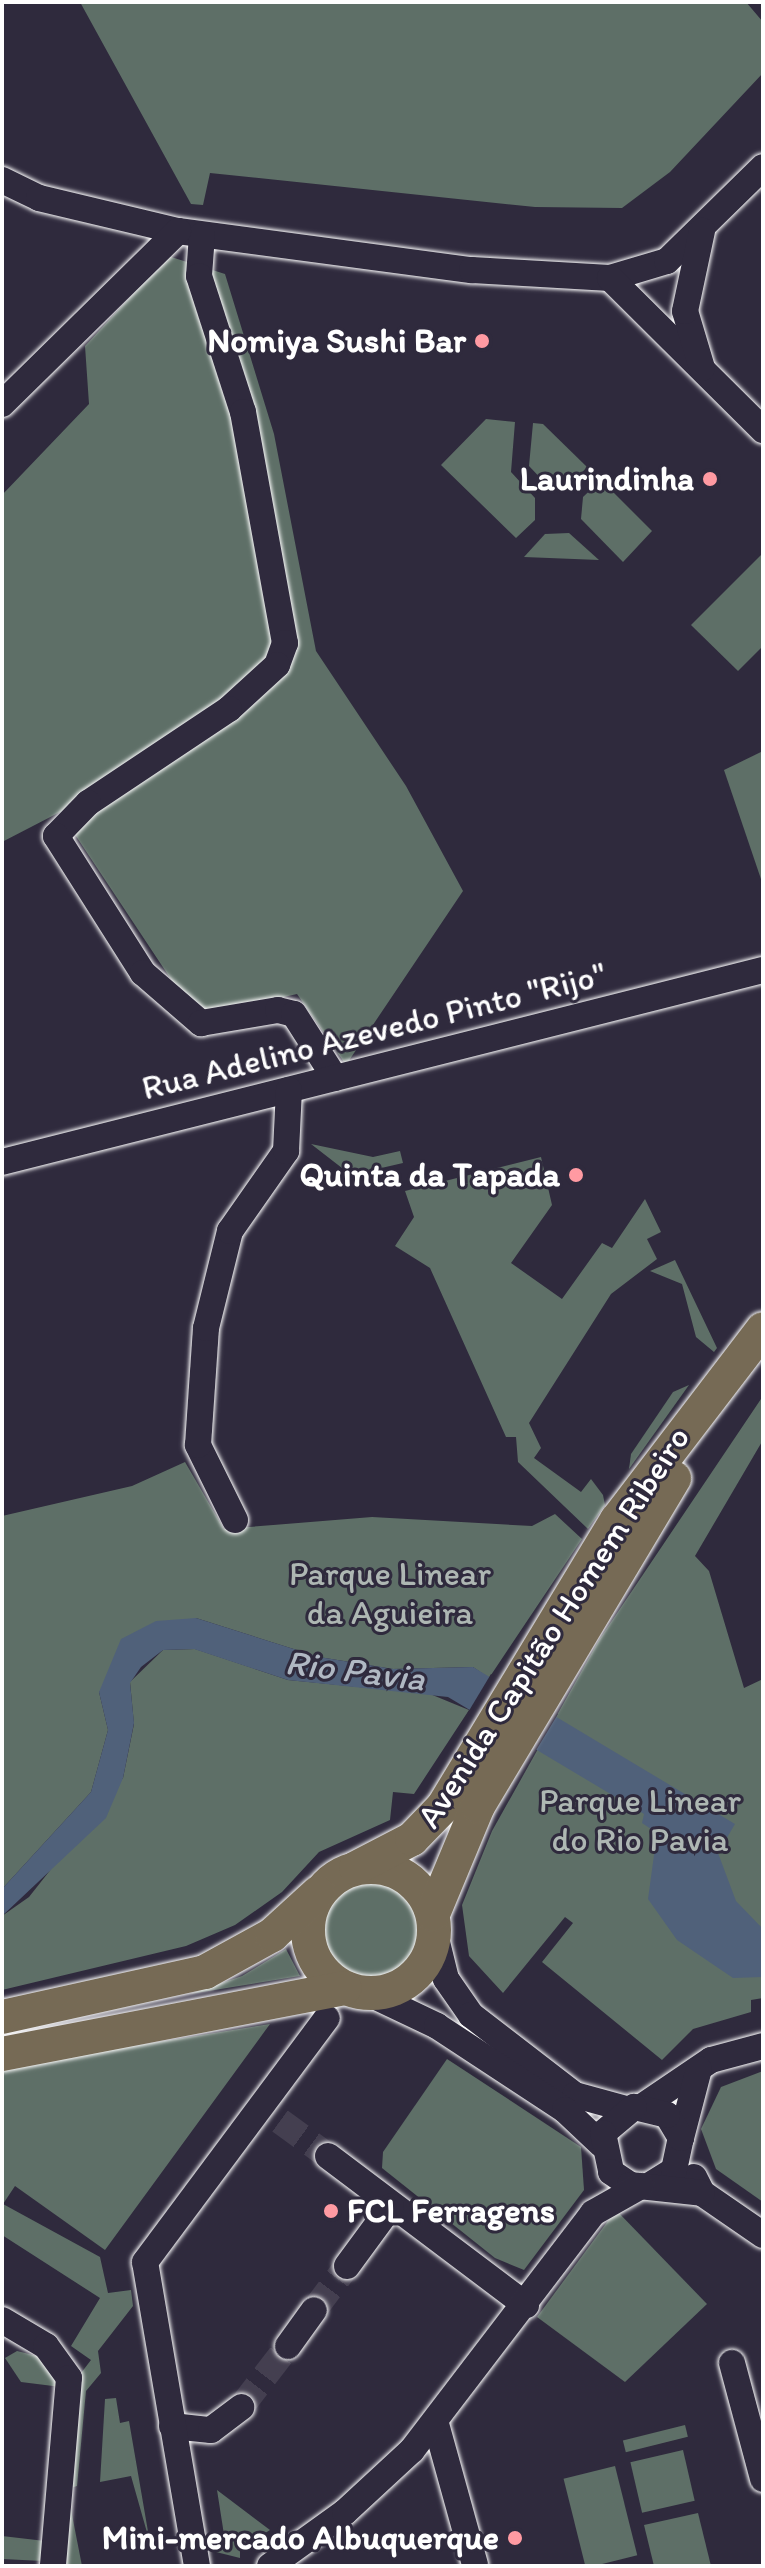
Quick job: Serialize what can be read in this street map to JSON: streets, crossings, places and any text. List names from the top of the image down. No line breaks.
{"streets":{"main road":["Avenida Capitão Homem Ribeiro"],"street":["Rua Adelino Azevedo Pinto \"Rijo\""]},"water":["Rio Pavia"],"parks":["Parque Linear da Aguieira","Parque Linear do Rio Pavia"],"places":["Nomiya Sushi Bar","Laurindinha","Quinta da Tapada","FCL Ferragens","Mini-mercado Albuquerque"]}
